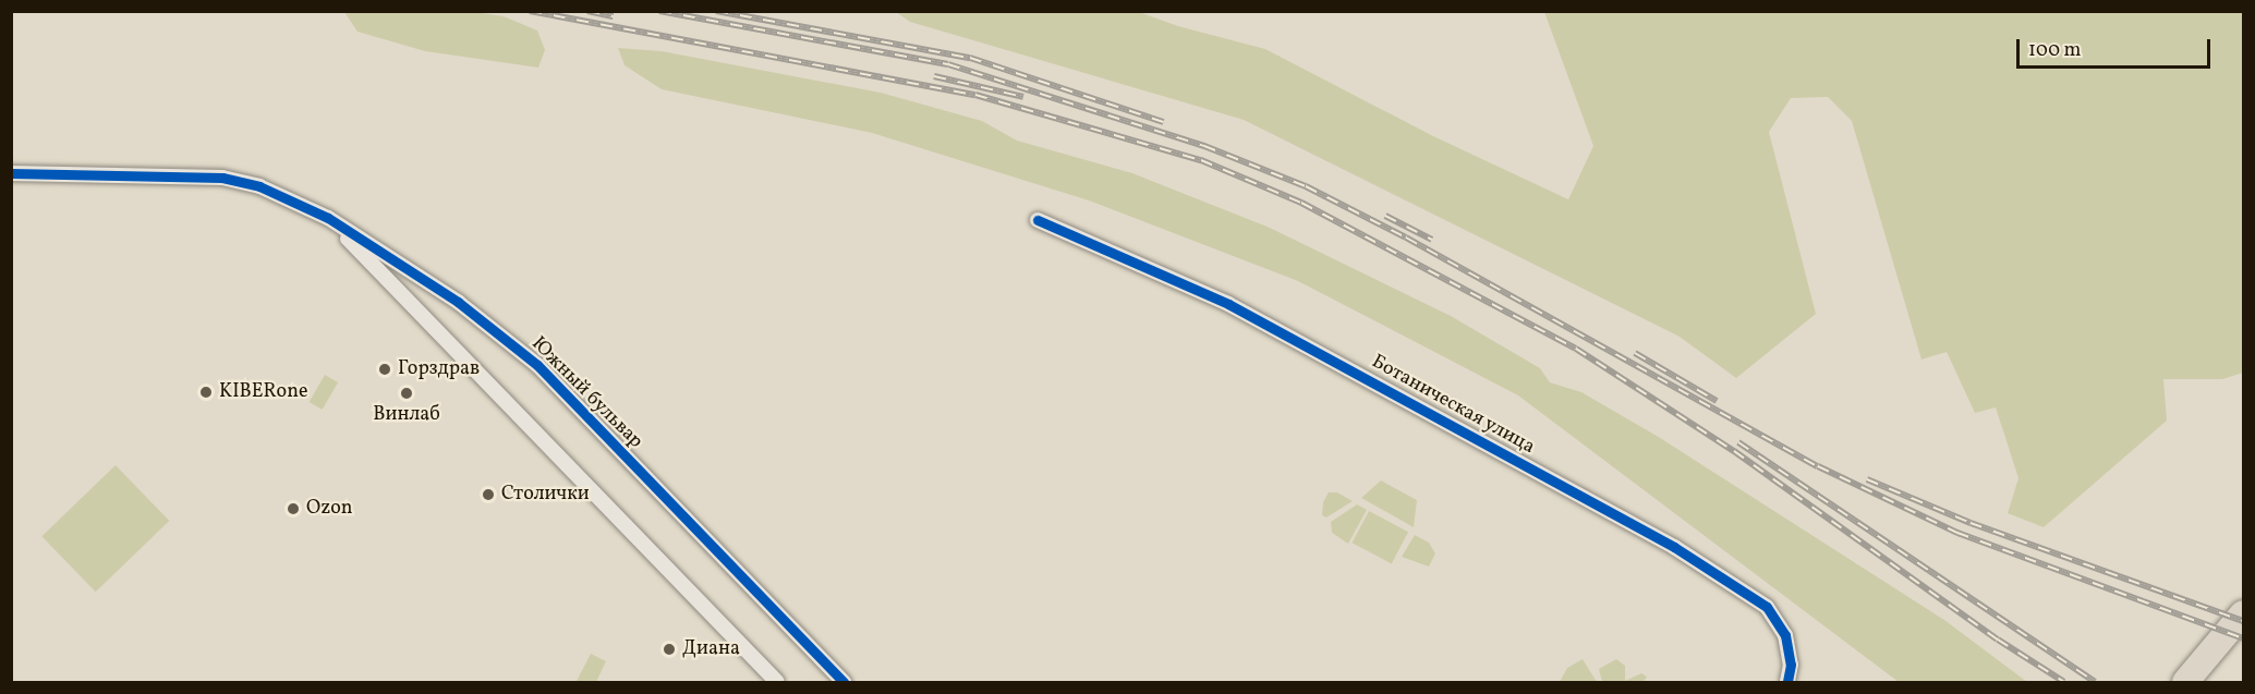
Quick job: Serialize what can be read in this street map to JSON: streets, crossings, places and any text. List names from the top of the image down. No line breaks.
{"streets":{"street":["Южный бульвар","Ботаническая улица"]},"places":["Горздрав","KIBERone","Винлаб","Столички","Ozon","Диана"],"scale_bar":"100 m"}
